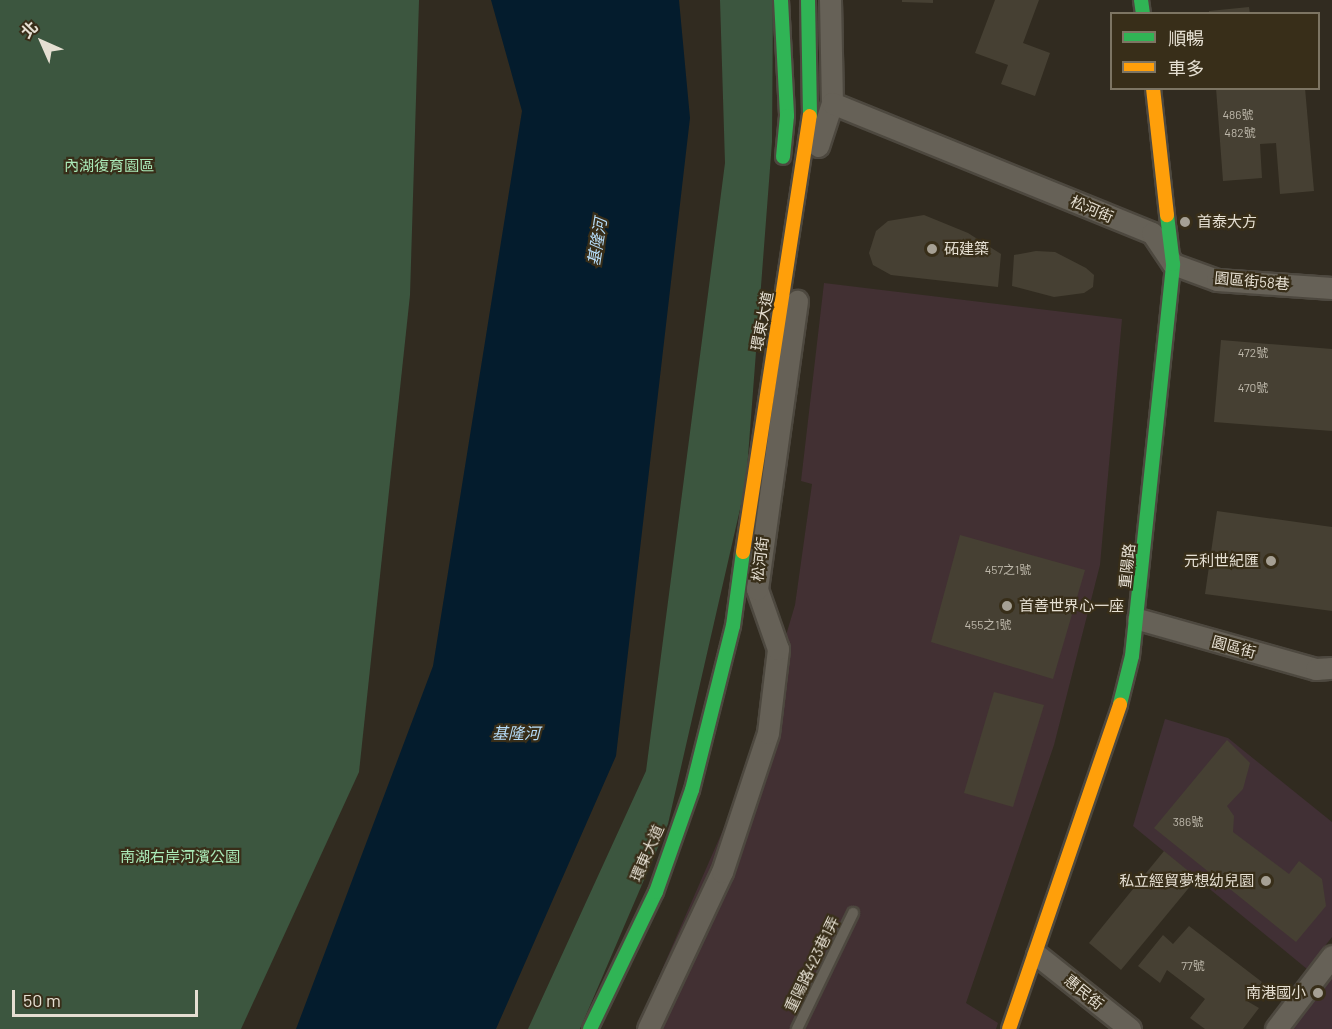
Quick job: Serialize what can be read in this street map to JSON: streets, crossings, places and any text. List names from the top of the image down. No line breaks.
{"streets":{"main road":["環東大道","重陽路"],"street":["松河街","園區街58巷","園區街","惠民街"],"lane":["重陽路423巷1弄"]},"crossings":[["松河街","園區街58巷"],["松河街","重陽路"],["園區街58巷","重陽路"],["重陽路","園區街"],["重陽路","惠民街"]],"water":["基隆河"],"parks":["內湖復育園區","南湖右岸河濱公園"],"places":["首泰大方","砳建築","元利世紀匯","首善世界心一座","私立經貿夢想幼兒園","南港國小"],"house_numbers":["486號","482號","472號","470號","457之1號","455之1號","386號","77號"],"legend":["順暢","車多"],"scale_bar":"50 m","north":"top left"}
